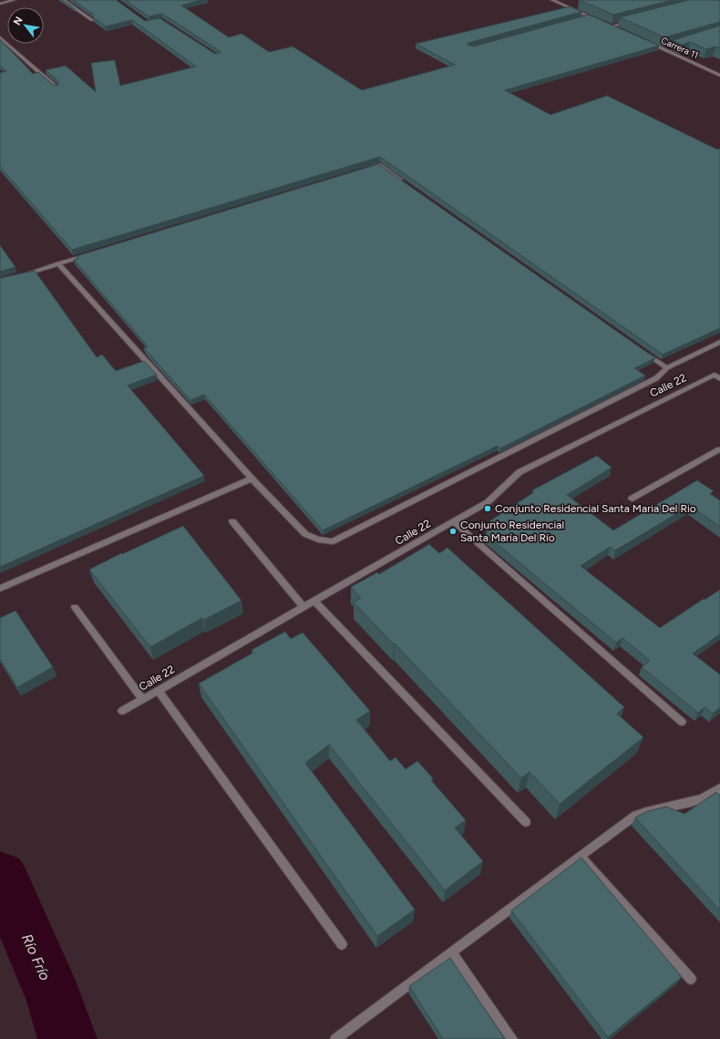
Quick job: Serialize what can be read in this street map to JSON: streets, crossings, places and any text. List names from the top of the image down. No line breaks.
{"streets":{"street":["Carrera 11","Calle 22"]},"water":["Río Frío"],"places":["Conjunto Residencial Santa Maria Del Rio","Conjunto Residencial Santa María Del Río"],"north":"top left"}
